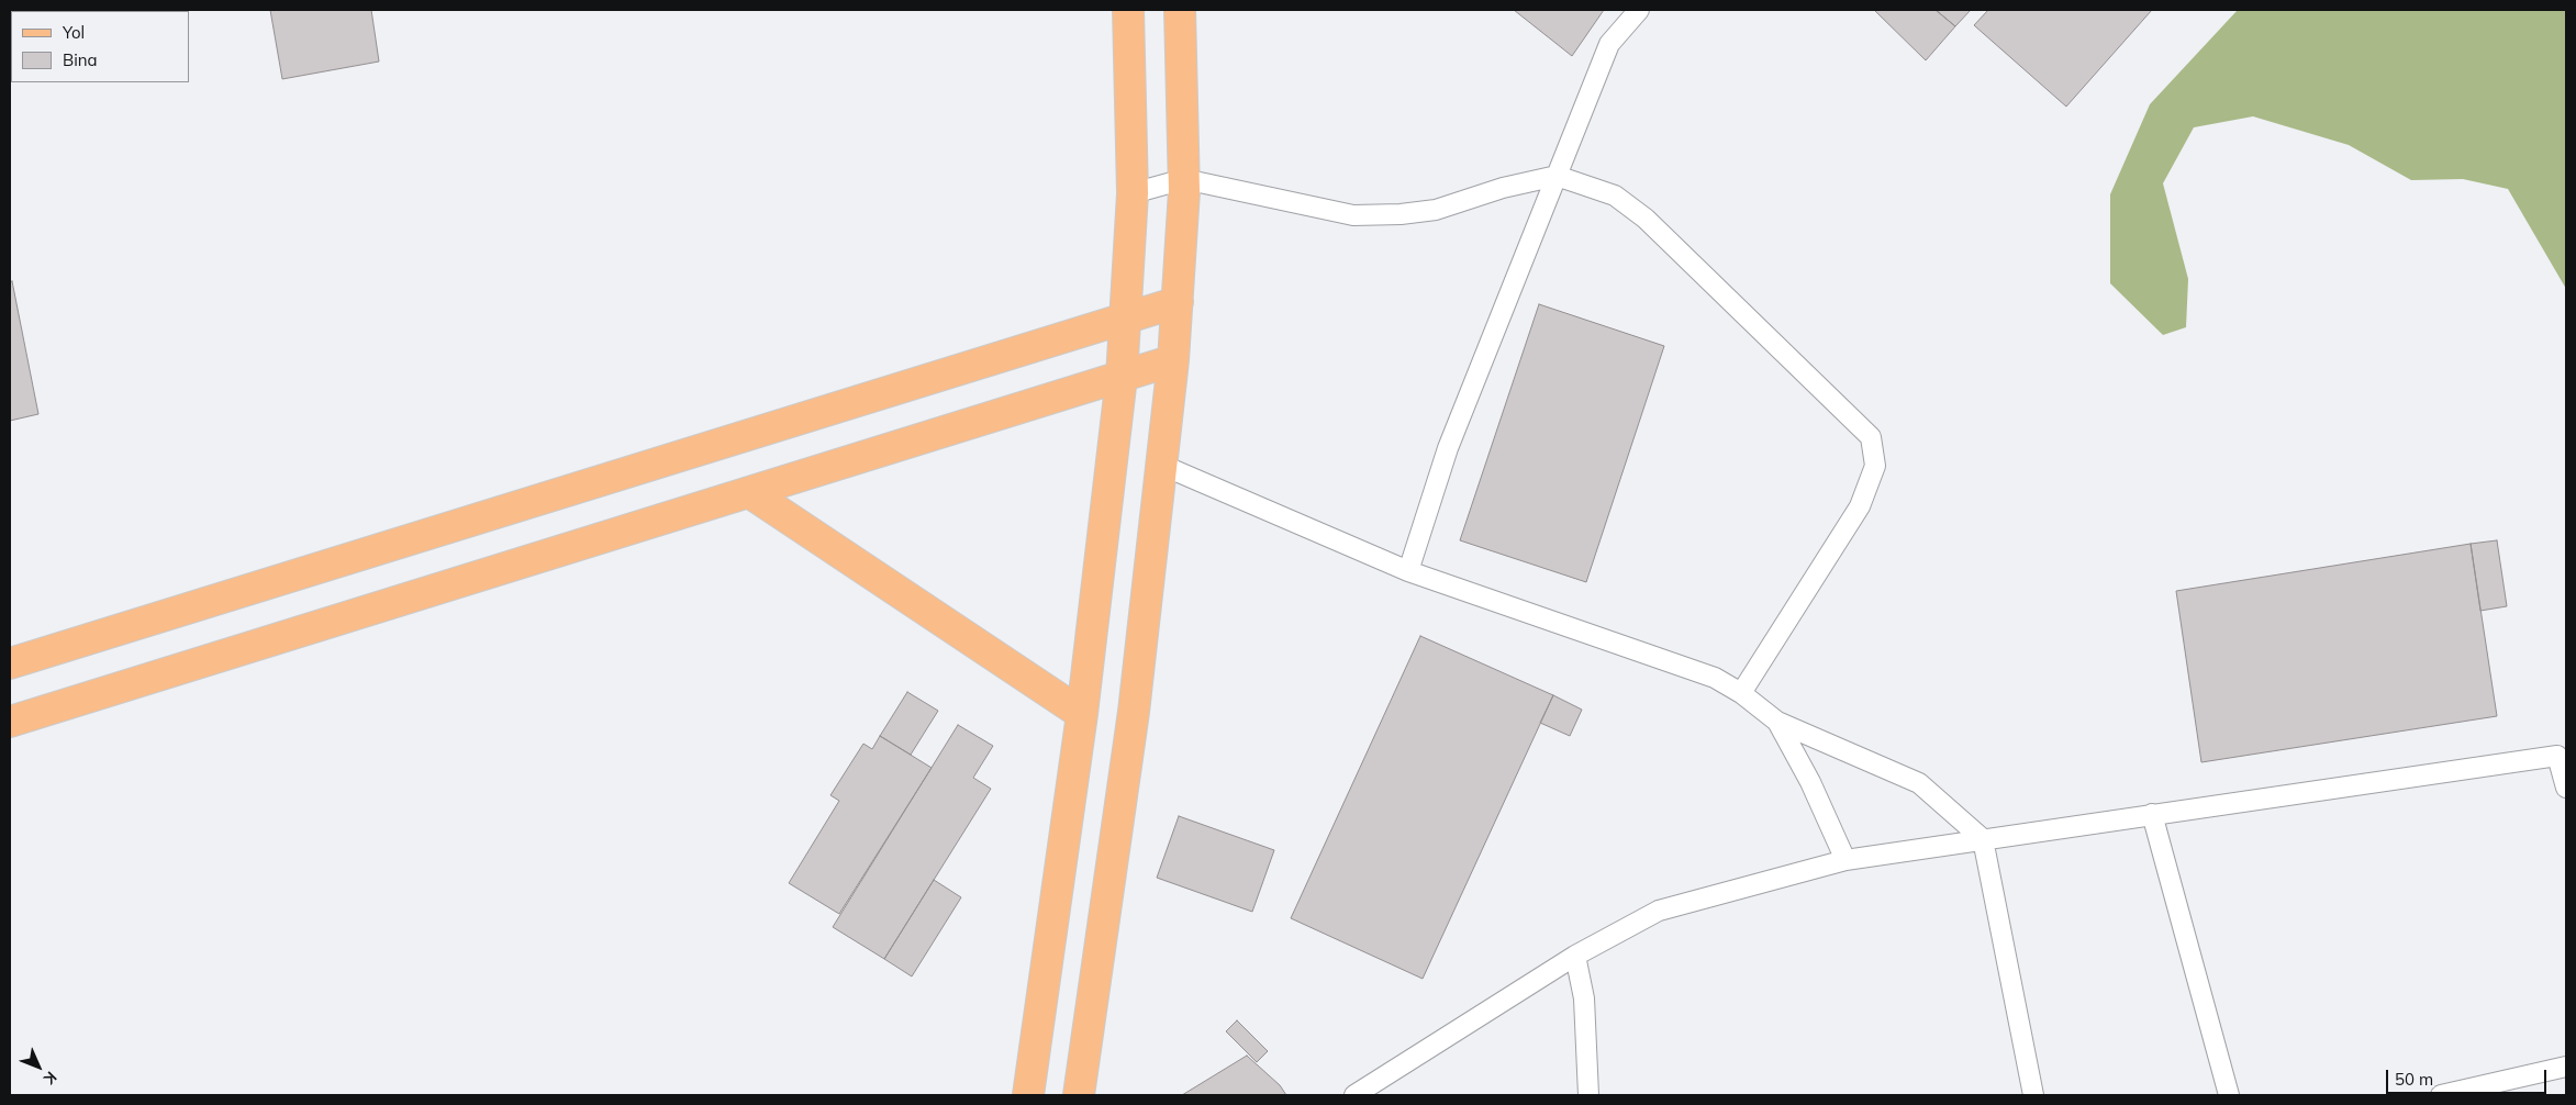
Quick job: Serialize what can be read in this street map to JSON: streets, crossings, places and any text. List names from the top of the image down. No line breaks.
{"legend":["Yol","Bina"],"scale_bar":"50 m","north":"bottom right"}
